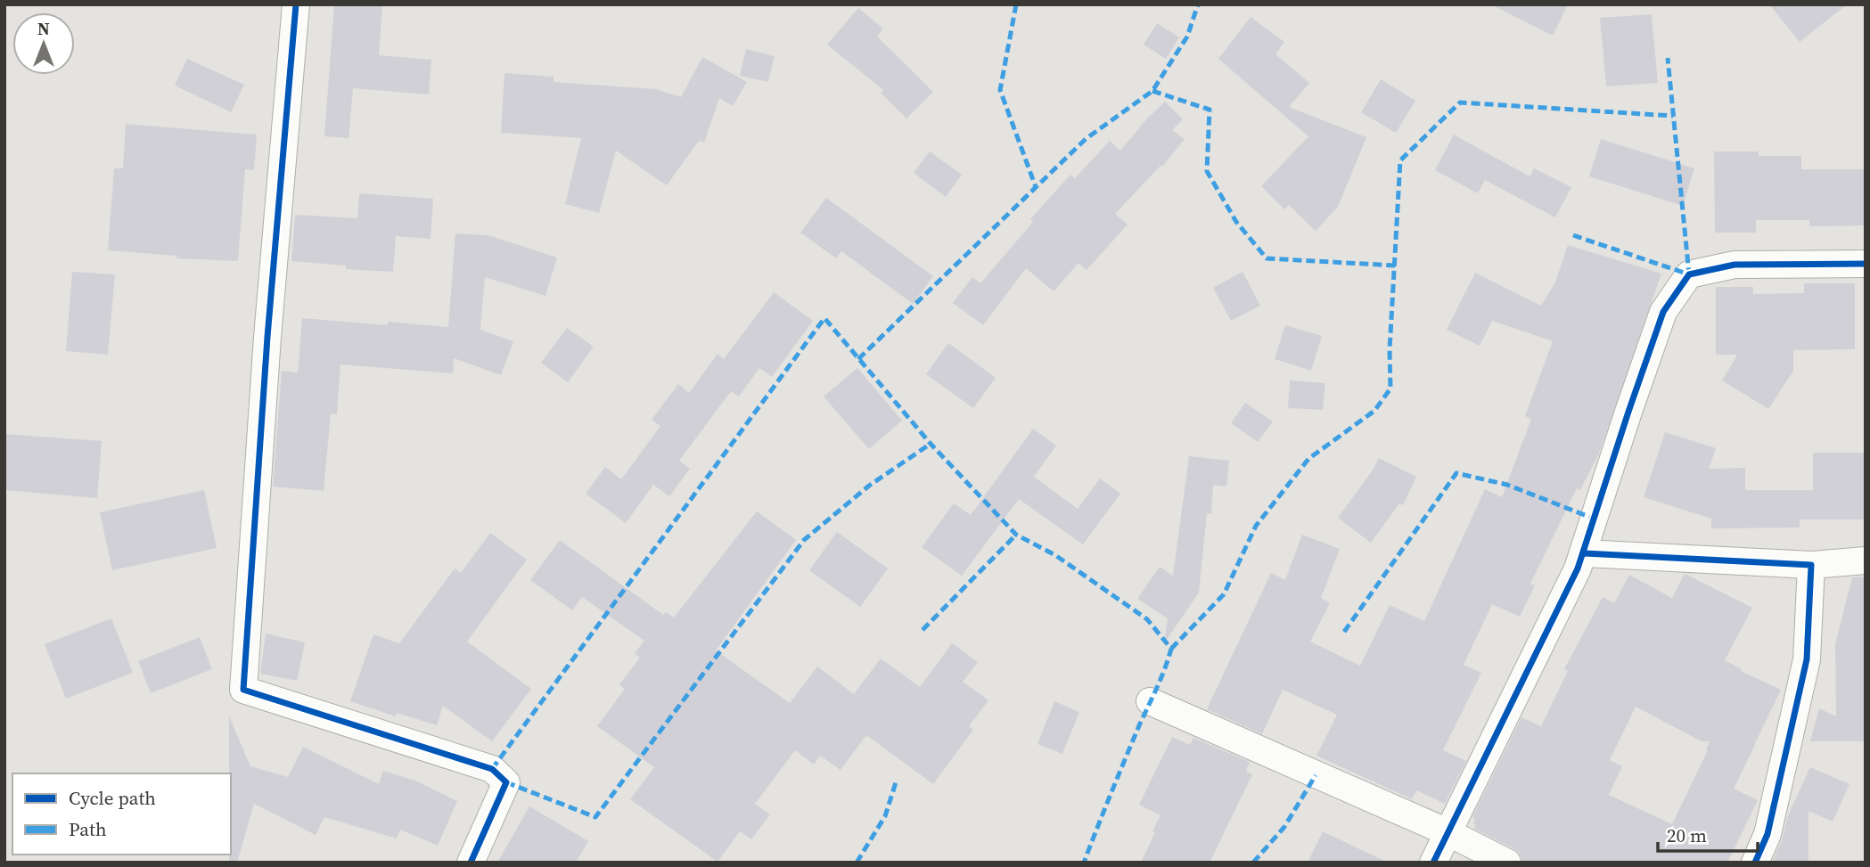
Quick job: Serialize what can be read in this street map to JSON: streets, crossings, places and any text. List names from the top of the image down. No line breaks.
{"legend":["Cycle path","Path"],"scale_bar":"20 m","north":"top"}
